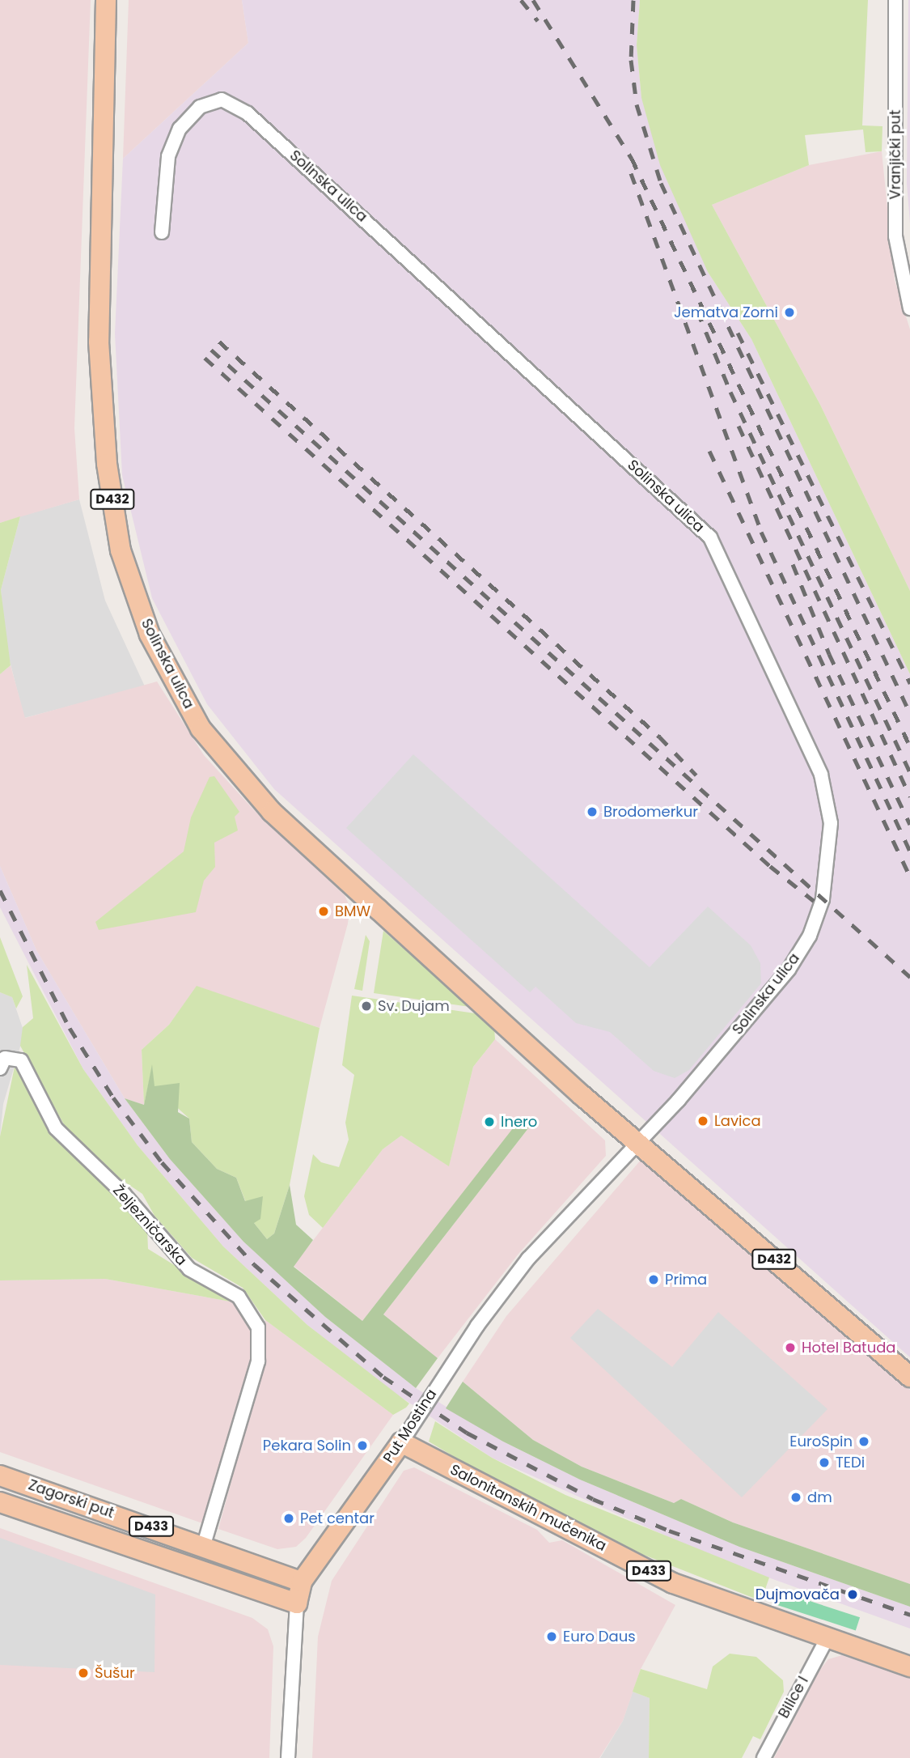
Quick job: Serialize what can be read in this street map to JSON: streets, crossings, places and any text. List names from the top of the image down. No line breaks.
{"streets":{"main road":["Solinska ulica","D432","Put Mostina","Zagorski put","Salonitanskih mučenika","D433"],"street":["Vranjički put","Željezničarska","Bilice I"]},"crossings":[["Solinska ulica","Put Mostina"],["Željezničarska","Zagorski put"],["Put Mostina","Zagorski put"],["Put Mostina","Salonitanskih mučenika"],["Salonitanskih mučenika","Bilice I"]],"places":["Jematva Zorni","Brodomerkur","BMW","Sv. Dujam","Lavica","Inero","Prima","Hotel Batuda","EuroSpin","Pekara Solin","TEDi","dm","Pet centar","Dujmovača","Euro Daus","Šušur"]}
